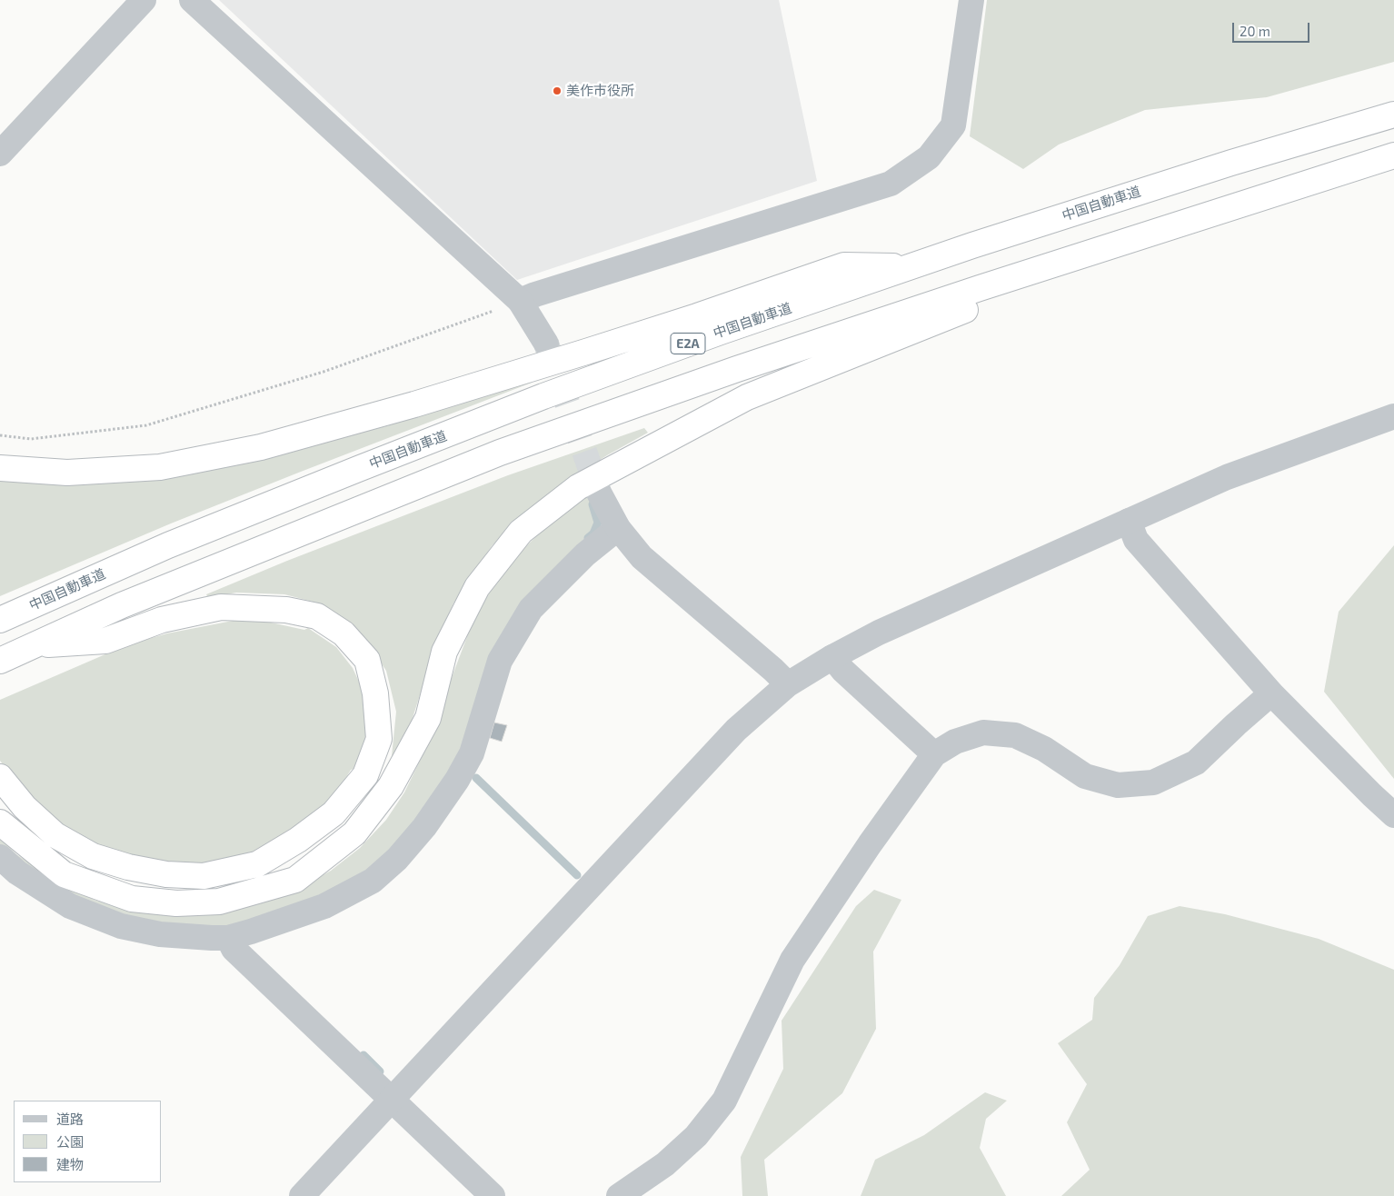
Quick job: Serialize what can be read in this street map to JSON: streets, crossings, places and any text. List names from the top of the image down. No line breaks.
{"streets":{"highway":["中国自動車道","E2A"]},"places":["美作市役所"],"legend":["道路","公園","建物"],"scale_bar":"20 m"}
